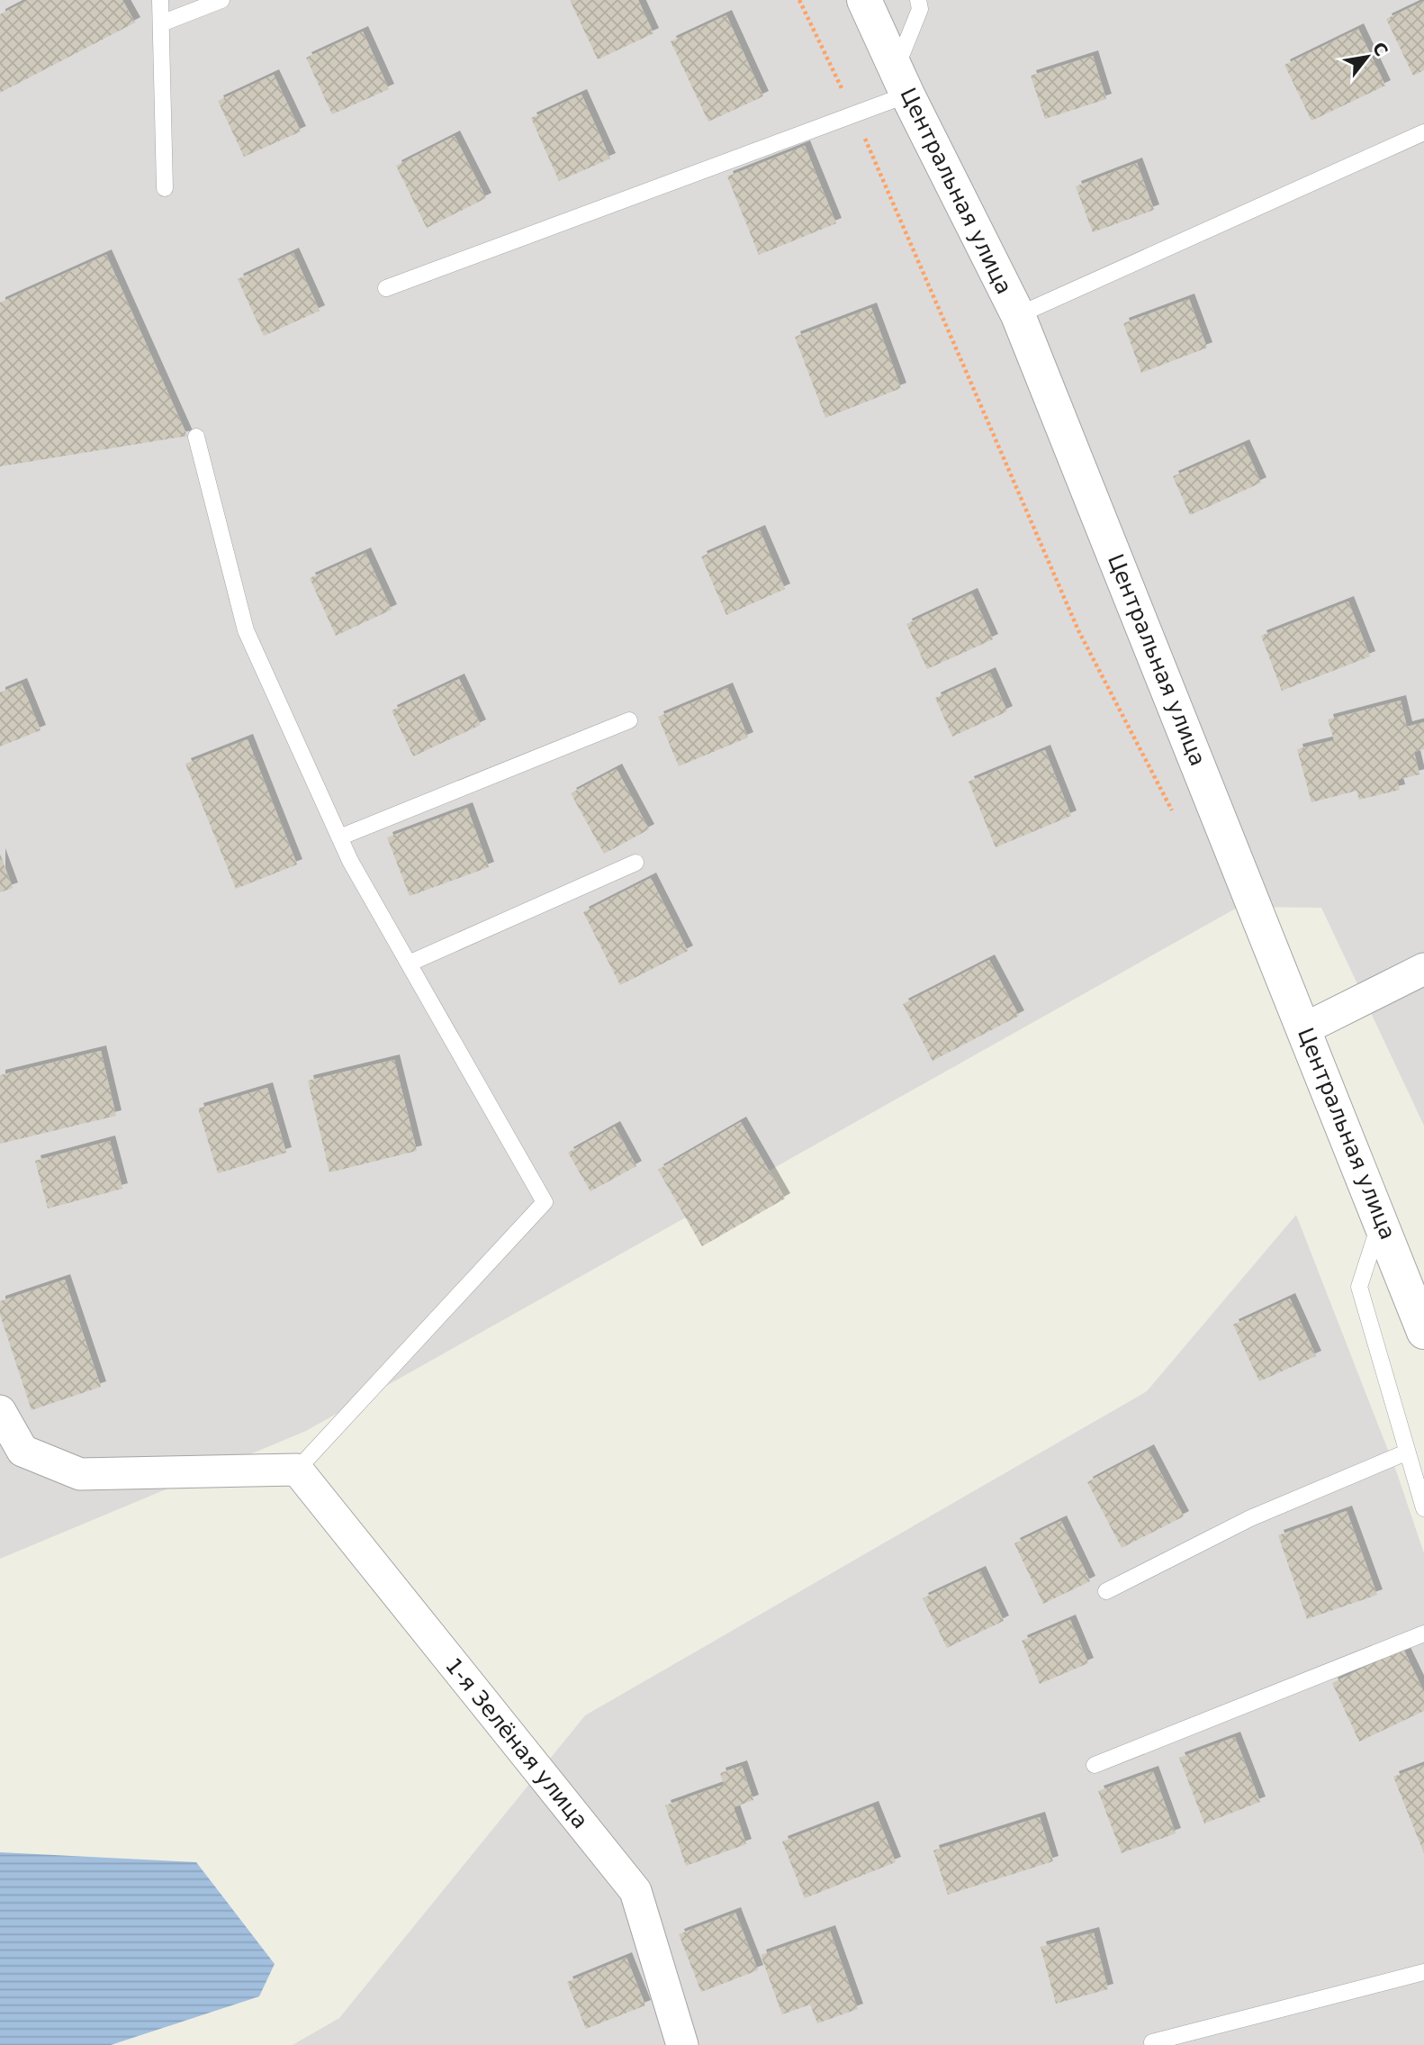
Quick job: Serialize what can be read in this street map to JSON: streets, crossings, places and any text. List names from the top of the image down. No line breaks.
{"streets":{"street":["Центральная улица","1-я Зелёная улица"]},"north":"top right"}
